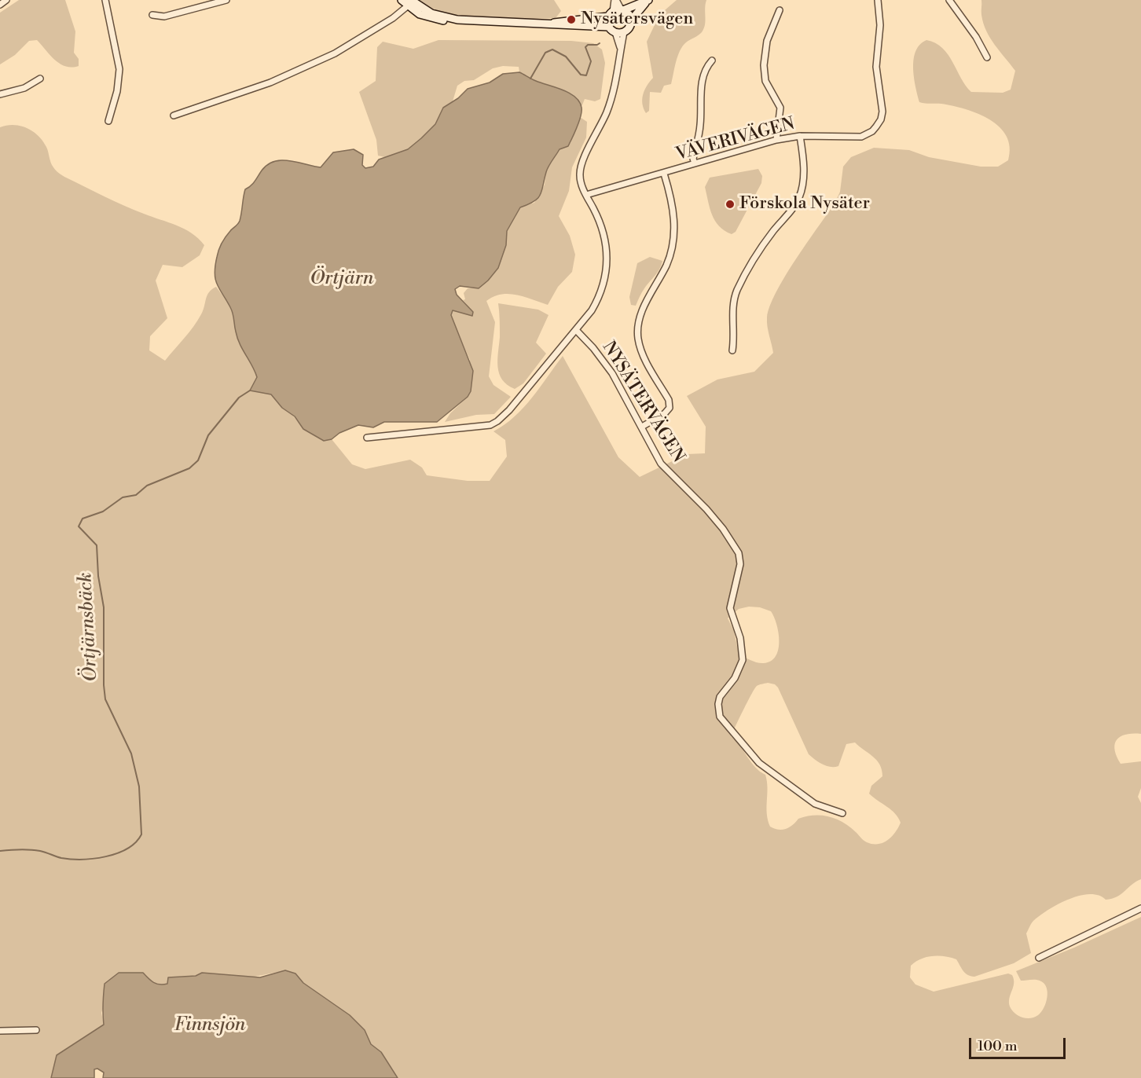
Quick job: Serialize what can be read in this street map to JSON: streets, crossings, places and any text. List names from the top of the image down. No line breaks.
{"streets":{"street":["VÄVERIVÄGEN","NYSÄTERVÄGEN"]},"water":["Örtjärn","Örtjärnsbäck","Finnsjön"],"places":["Nysätersvägen","Förskola Nysäter"],"scale_bar":"100 m"}
